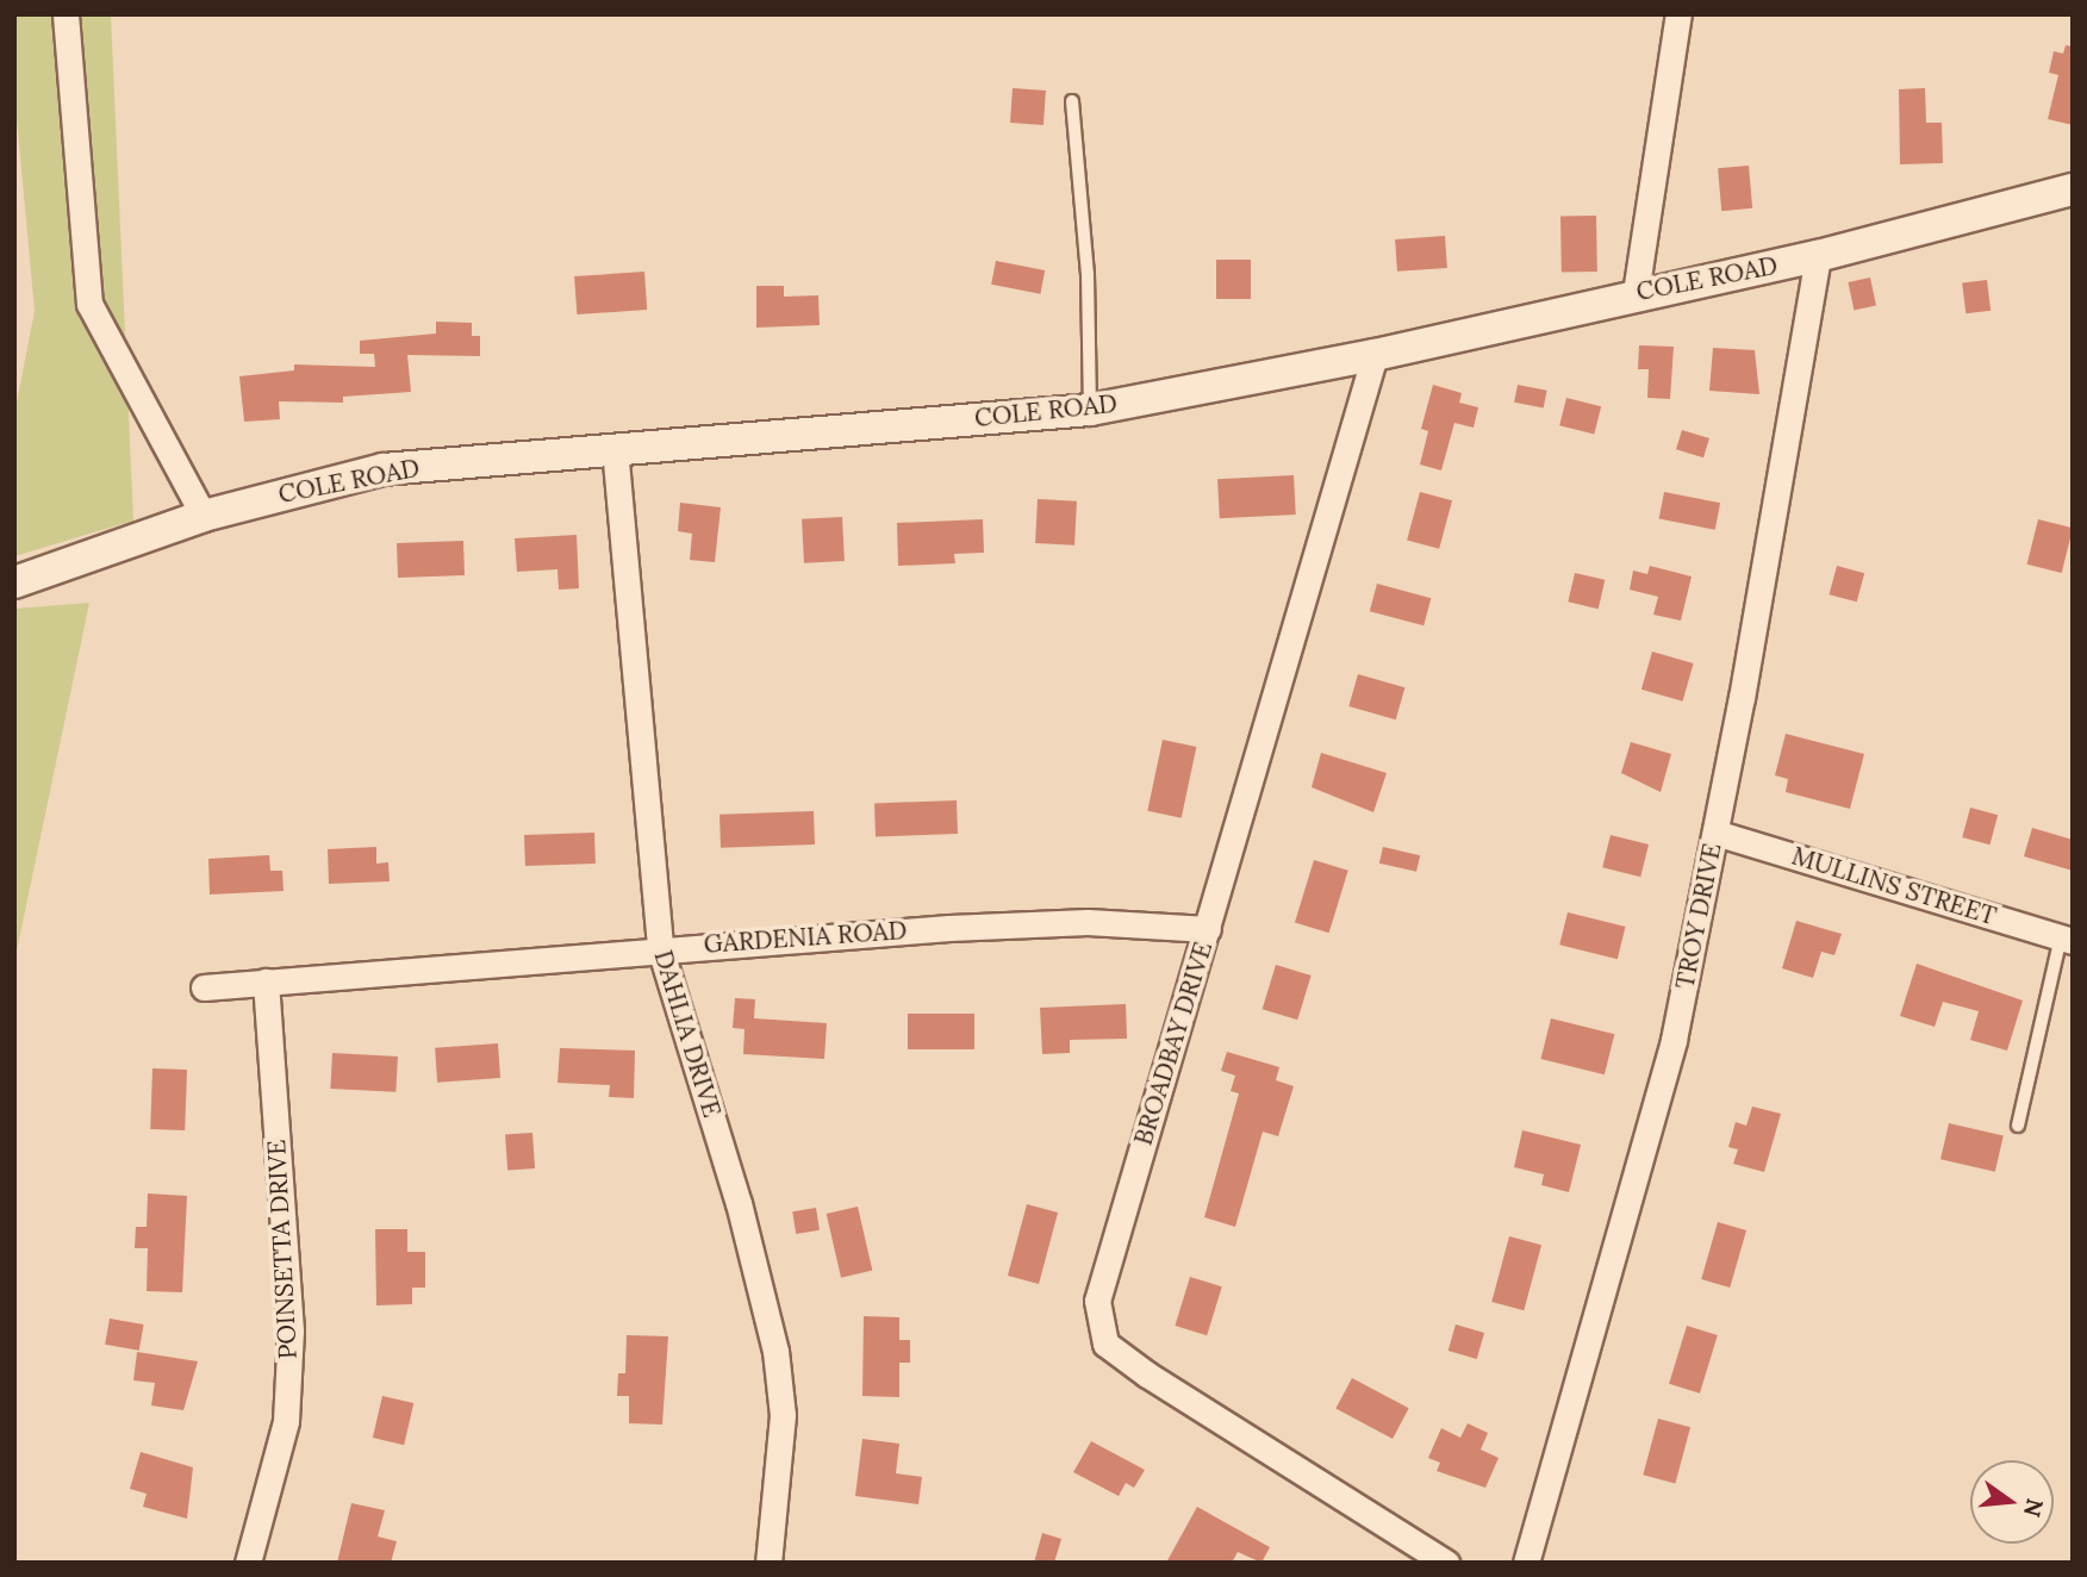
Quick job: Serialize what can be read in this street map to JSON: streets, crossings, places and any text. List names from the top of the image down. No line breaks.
{"streets":{"street":["COLE ROAD","MULLINS STREET","TROY DRIVE","GARDENIA ROAD","DAHLIA DRIVE","BROADBAY DRIVE","POINSETTA DRIVE"]},"crossings":[["COLE ROAD","TROY DRIVE"],["COLE ROAD","DAHLIA DRIVE"],["COLE ROAD","BROADBAY DRIVE"],["MULLINS STREET","TROY DRIVE"],["GARDENIA ROAD","DAHLIA DRIVE"],["GARDENIA ROAD","BROADBAY DRIVE"],["GARDENIA ROAD","POINSETTA DRIVE"]],"north":"right"}
